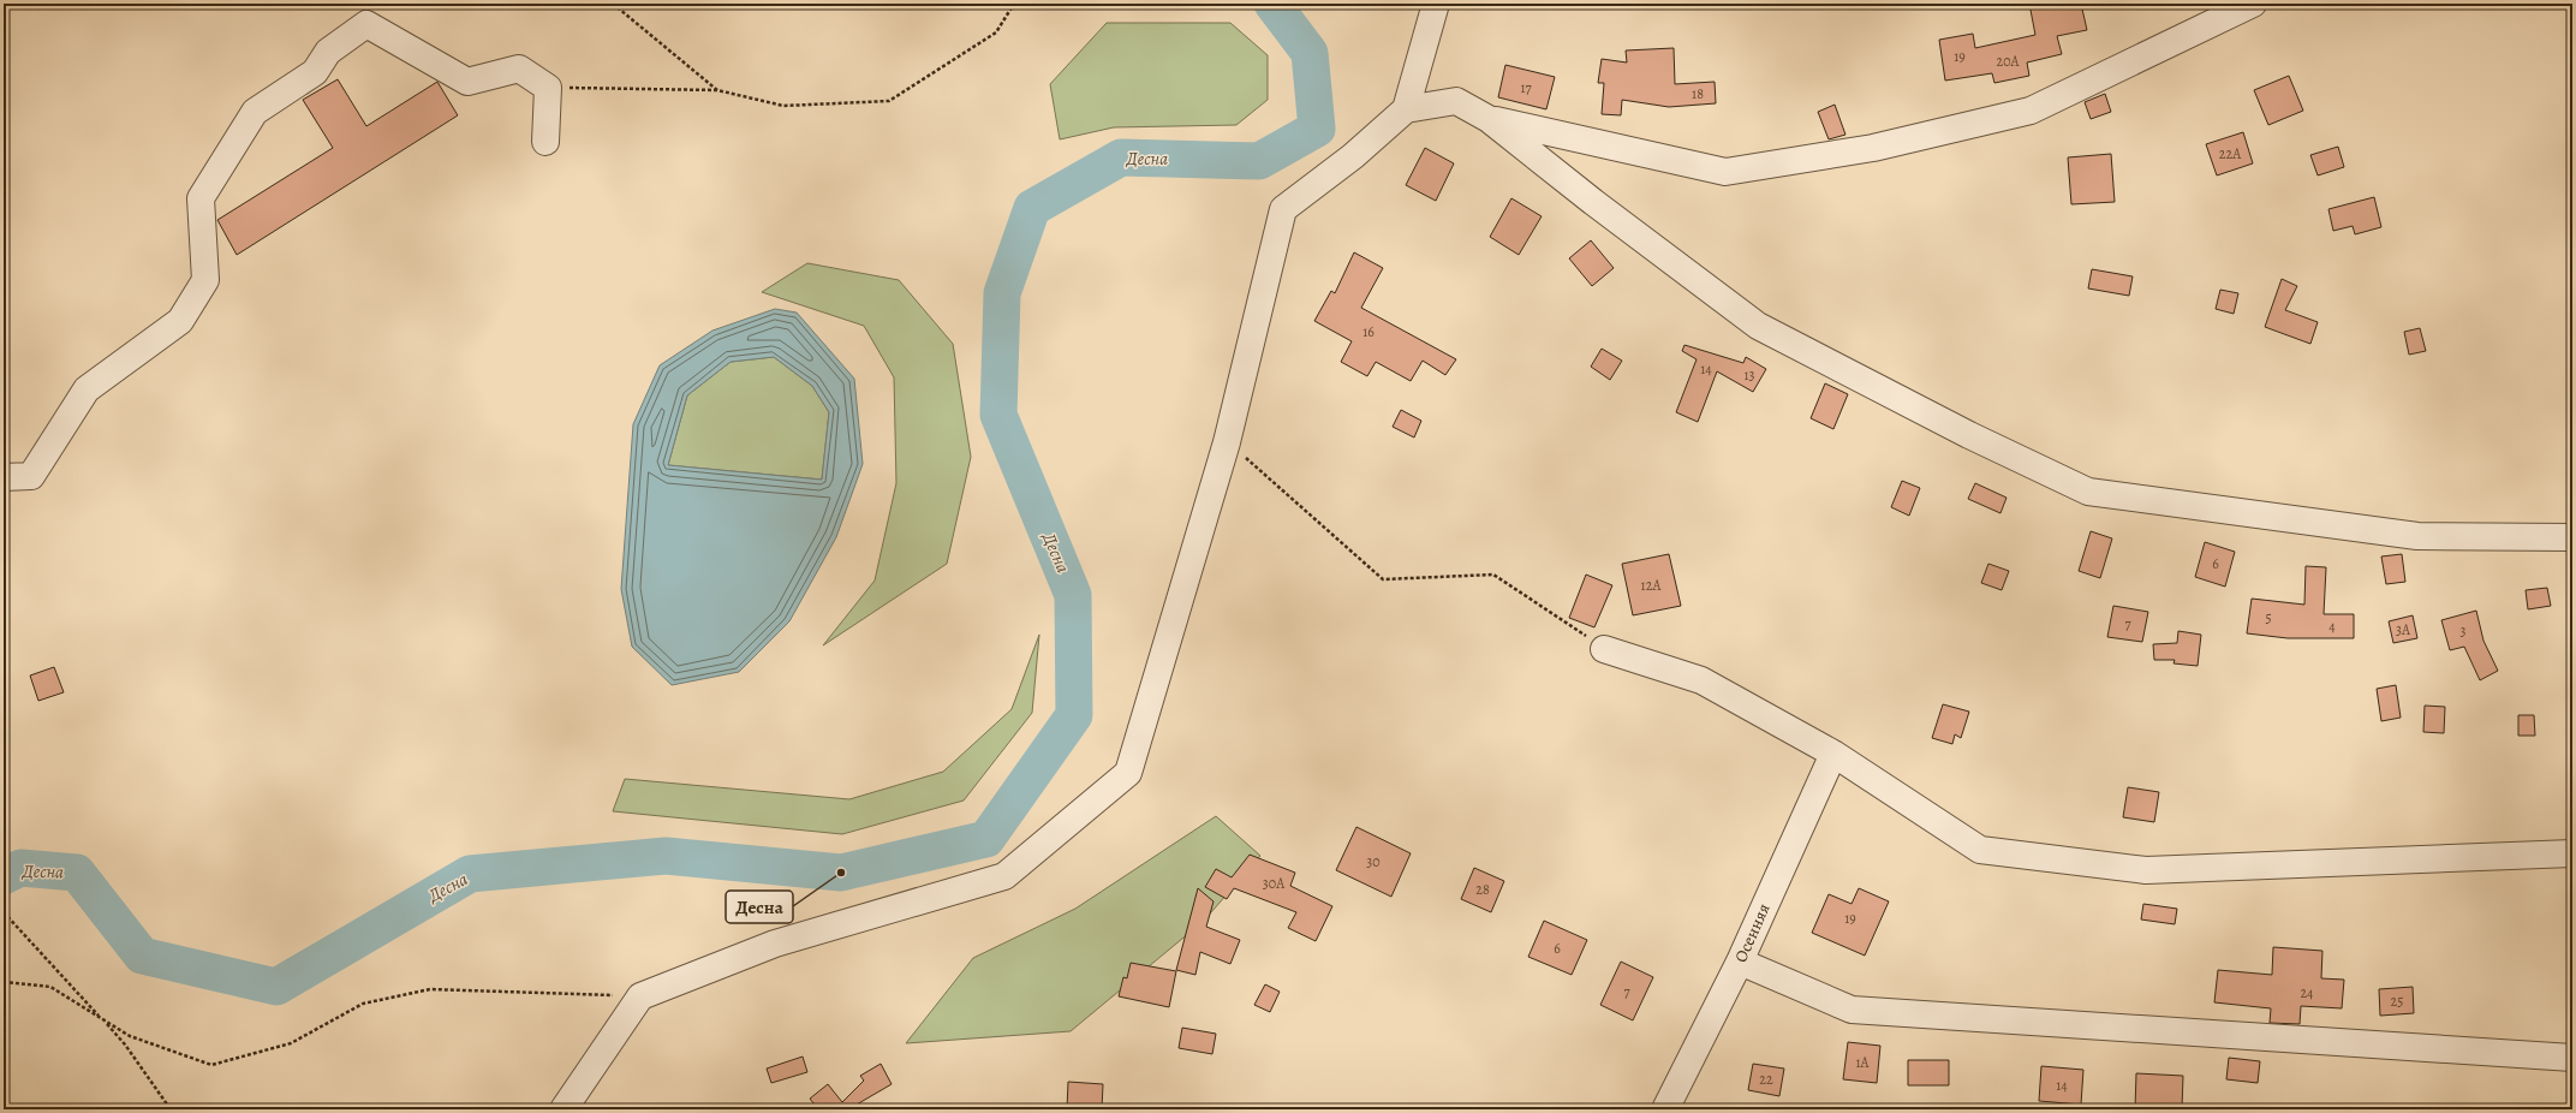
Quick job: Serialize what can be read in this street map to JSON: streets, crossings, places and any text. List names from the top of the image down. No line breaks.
{"streets":{"street":["Осенняя"]},"water":["Десна"],"places":["Десна"],"house_numbers":["19","20А","17","18","22А","16","14","13","6","12А","5","7","4","3А","3","30","30А","28","19","6","7","24","25","1А","22","14"]}
